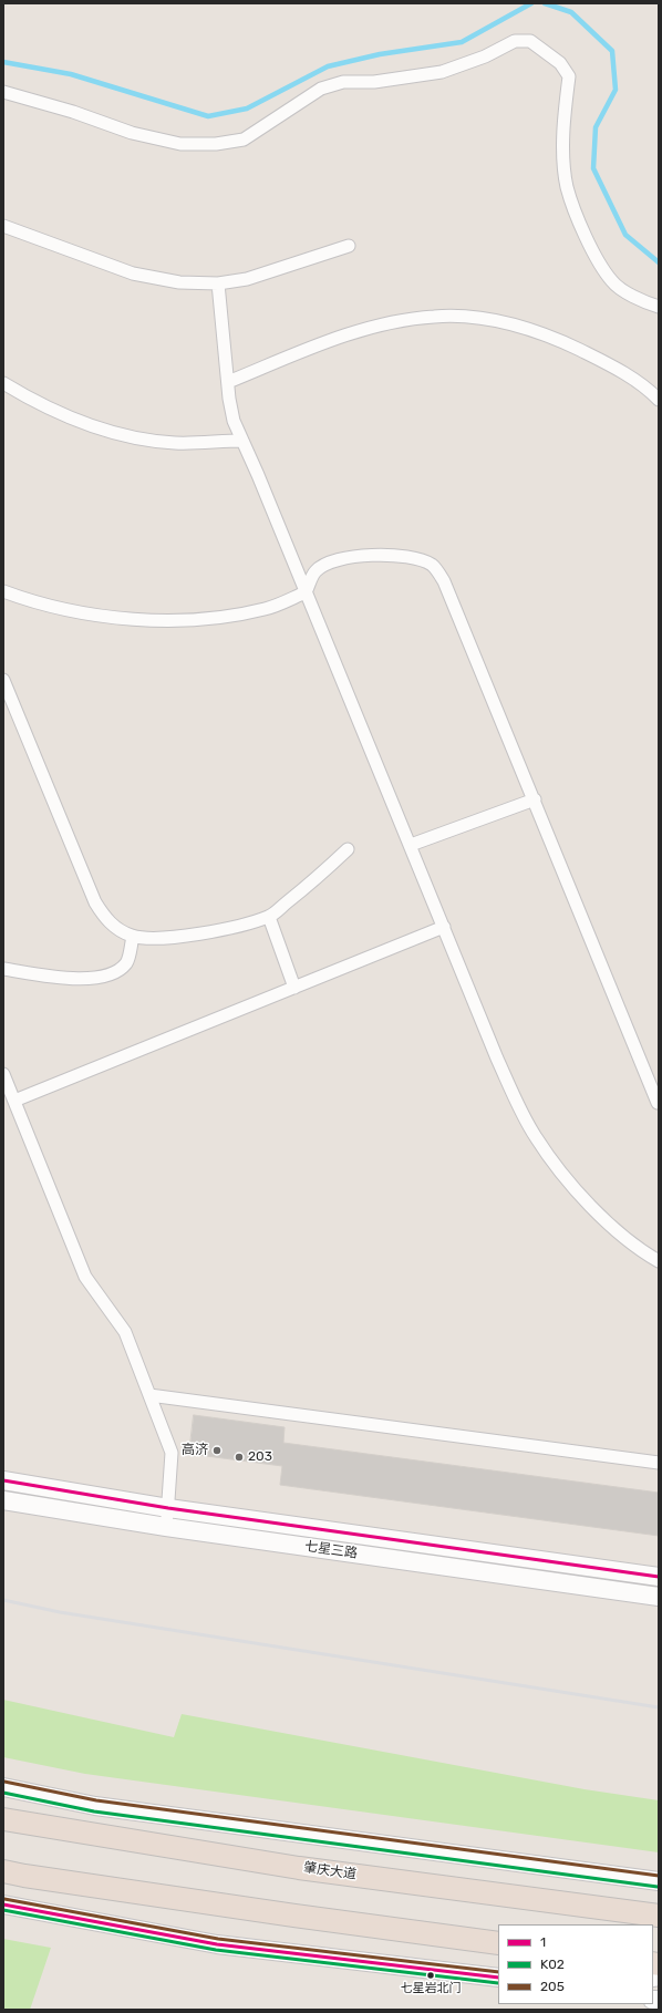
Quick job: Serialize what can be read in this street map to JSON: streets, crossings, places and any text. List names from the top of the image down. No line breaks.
{"streets":{"highway":["肇庆大道"],"street":["七星三路"]},"places":["高济","203","七星岩北门"],"lines":["transit line 1","transit line 205","transit line K02"],"legend":["1","K02","205"]}
